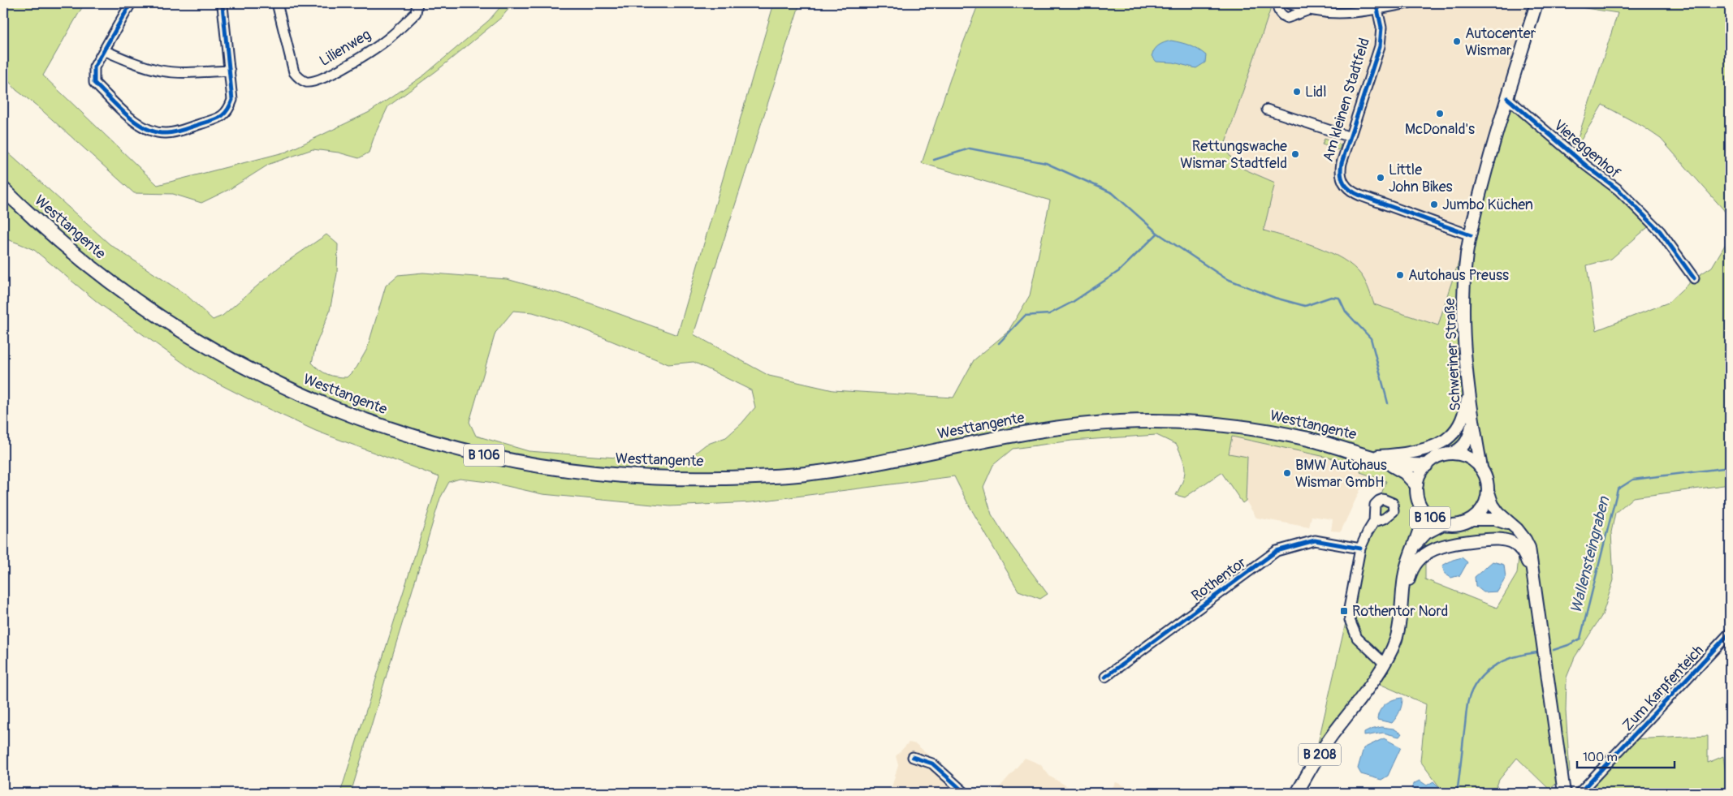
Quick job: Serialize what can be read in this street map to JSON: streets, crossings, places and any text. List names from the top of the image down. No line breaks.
{"streets":{"highway":["Westtangente","B 106"],"main road":["Schweriner Straße","B 208"],"street":["Lilienweg","Am kleinen Stadtfeld","Viereggenhof","Rothentor","Zum Karpfenteich"]},"crossings":[["Am kleinen Stadtfeld","Schweriner Straße"],["Viereggenhof","Schweriner Straße"],["Westtangente","Schweriner Straße"],["Westtangente","B 106"],["Westtangente","B 208"],["Schweriner Straße","B 106"],["Schweriner Straße","B 208"],["B 106","B 208"]],"water":["Wallensteingraben"],"places":{"other":["Autocenter Wismar","Lidl","McDonald's","Rettungswache Wismar Stadtfeld","Little John Bikes","Jumbo Küchen","Autohaus Preuss","BMW Autohaus Wismar GmbH"],"transit":["Rothentor Nord"]},"scale_bar":"100 m"}
